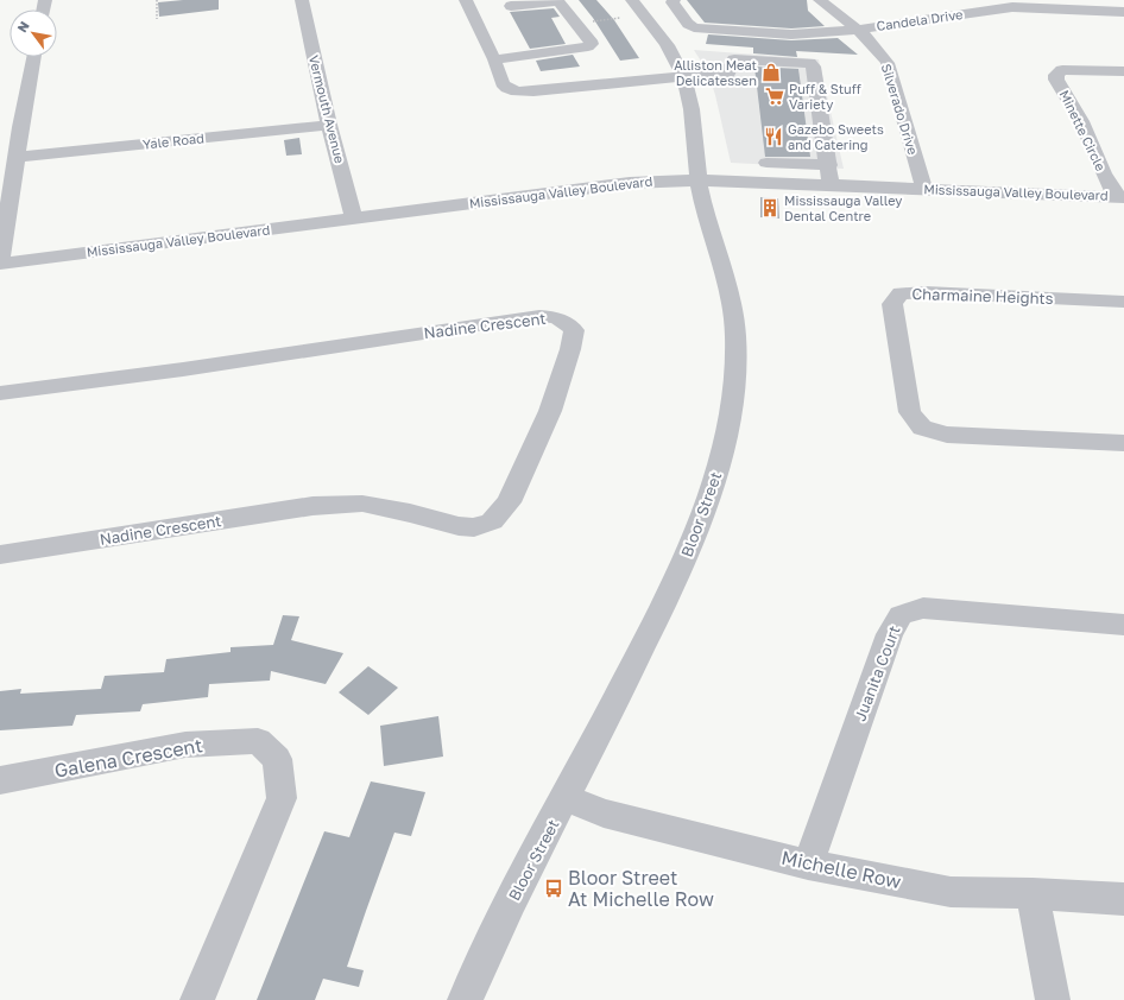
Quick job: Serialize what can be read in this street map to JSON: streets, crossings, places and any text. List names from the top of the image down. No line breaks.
{"streets":{"street":["Candela Drive","Vermouth Avenue","Silverado Drive","Minette Circle","Yale Road","Mississauga Valley Boulevard","Charmaine Heights","Nadine Crescent","Bloor Street","Juanita Court","Galena Crescent","Michelle Row"]},"crossings":[["Candela Drive","Silverado Drive"],["Vermouth Avenue","Yale Road"],["Vermouth Avenue","Mississauga Valley Boulevard"],["Silverado Drive","Mississauga Valley Boulevard"],["Minette Circle","Mississauga Valley Boulevard"],["Mississauga Valley Boulevard","Bloor Street"],["Bloor Street","Michelle Row"],["Juanita Court","Michelle Row"]],"places":{"shop":["Alliston Meat Delicatessen"],"supermarket":["Puff & Stuff Variety"],"restaurant":["Gazebo Sweets and Catering"],"building":["Mississauga Valley Dental Centre"],"bus stop":["Bloor Street At Michelle Row"]},"north":"top left"}
